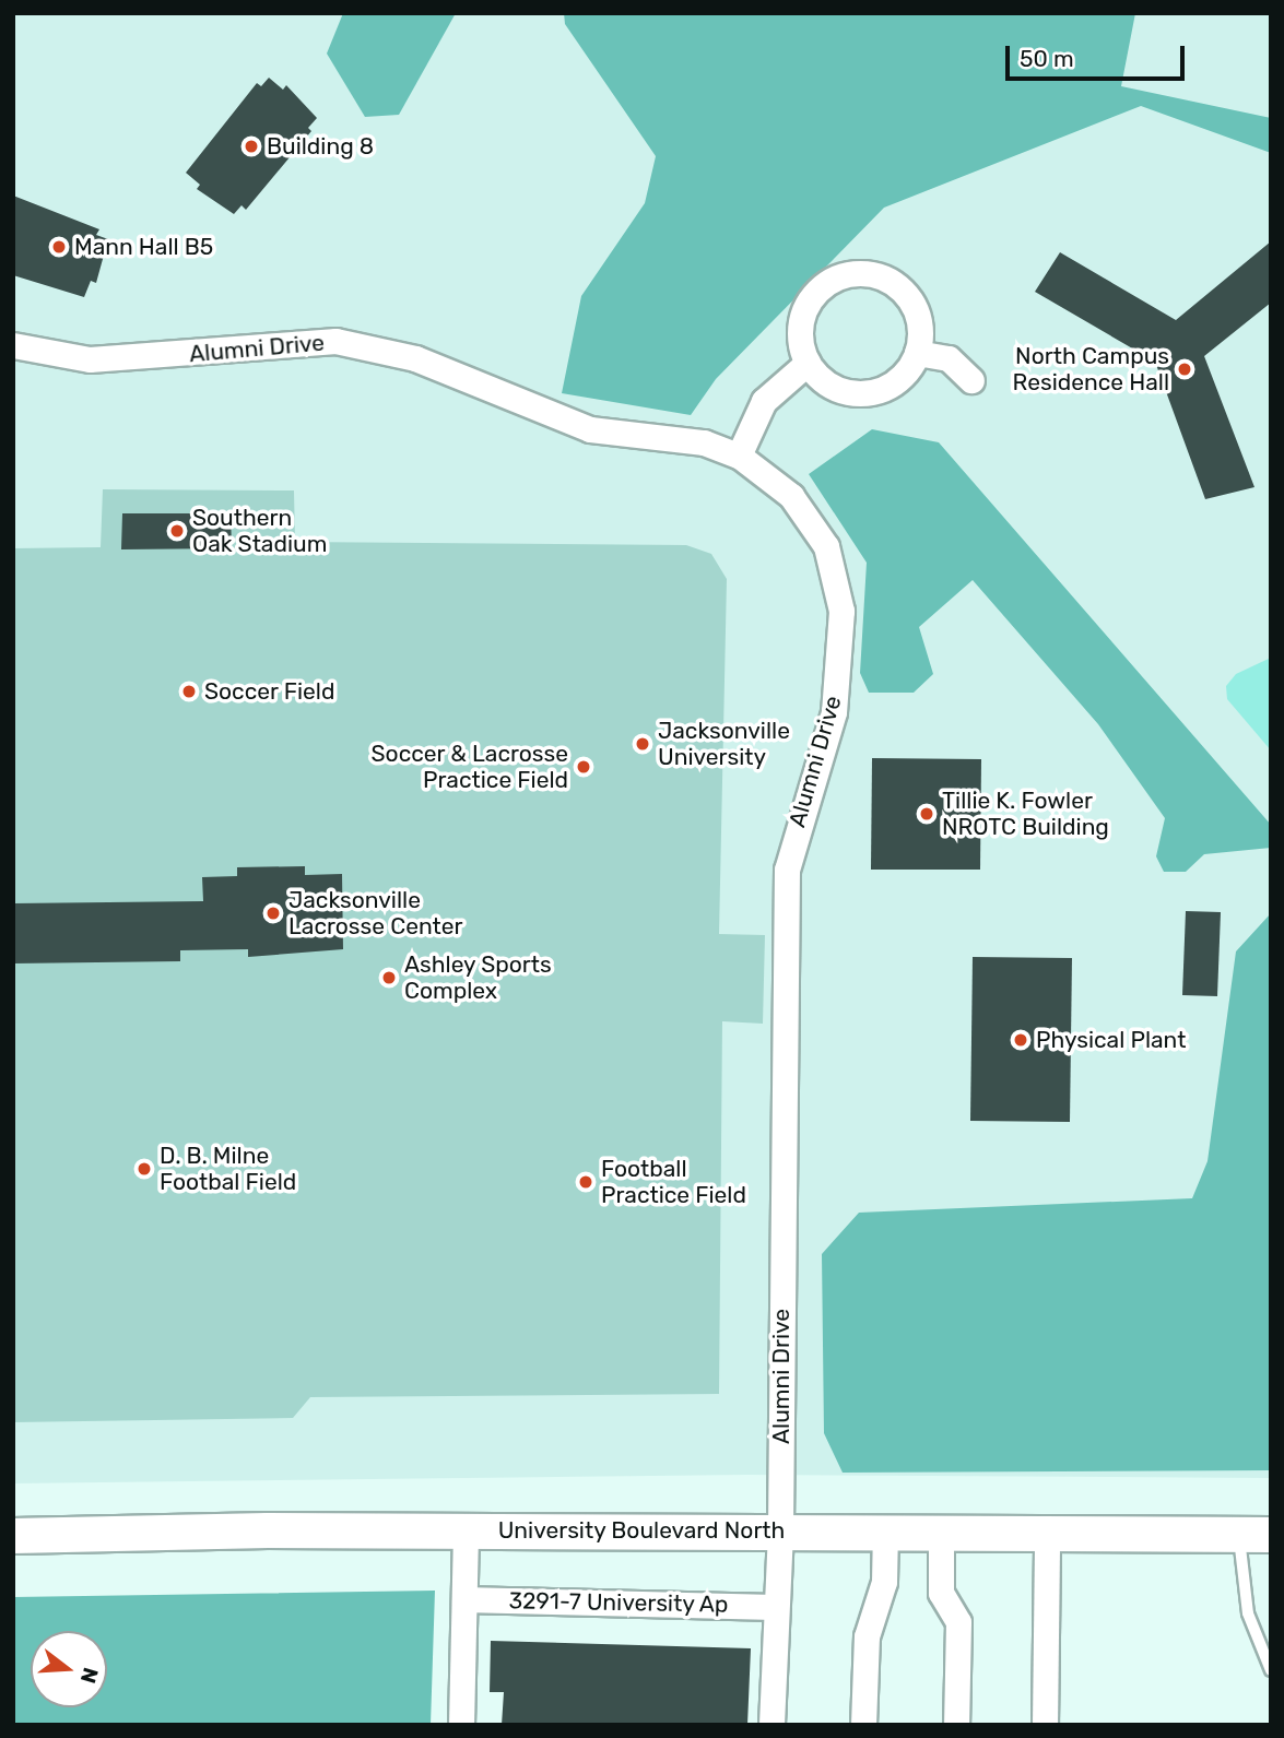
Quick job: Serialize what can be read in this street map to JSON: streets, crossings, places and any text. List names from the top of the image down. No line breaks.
{"streets":{"main road":["University Boulevard North"],"street":["Alumni Drive","3291-7 University Ap"]},"crossings":[["Alumni Drive","University Boulevard North"],["Alumni Drive","3291-7 University Ap"]],"places":["Building 8","Mann Hall B5","North Campus Residence Hall","Southern Oak Stadium","Soccer Field","Jacksonville University","Soccer & Lacrosse Practice Field","Tillie K. Fowler NROTC Building","Jacksonville Lacrosse Center","Ashley Sports Complex","Physical Plant","D. B. Milne Footbal Field","Football Practice Field"],"scale_bar":"50 m","north":"right"}
